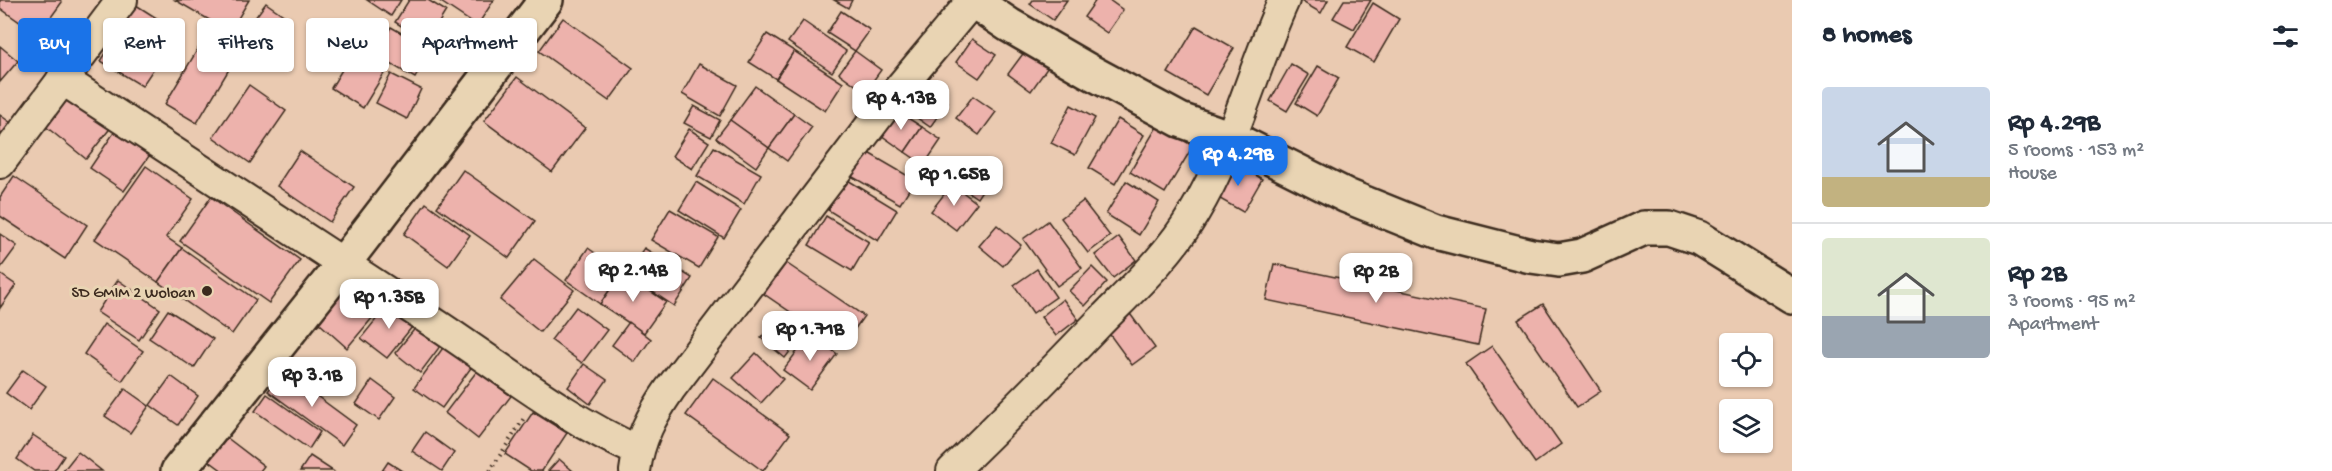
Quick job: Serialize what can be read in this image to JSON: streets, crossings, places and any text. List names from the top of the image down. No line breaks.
{"places":["SD GMIM 2 Woloan"],"page":{"heading":"8 homes","chip":["Buy","Rent","Filters","New","Apartment"],"list":[{"name":"Rp 4.29B","note":"5 rooms · 153 m² · House"},{"name":"Rp 2B","note":"3 rooms · 95 m² · Apartment"}],"price":["Rp 4.13B","Rp 4.29B","Rp 1.65B","Rp 2.14B","Rp 2B","Rp 1.35B","Rp 1.71B","Rp 3.1B"]}}
